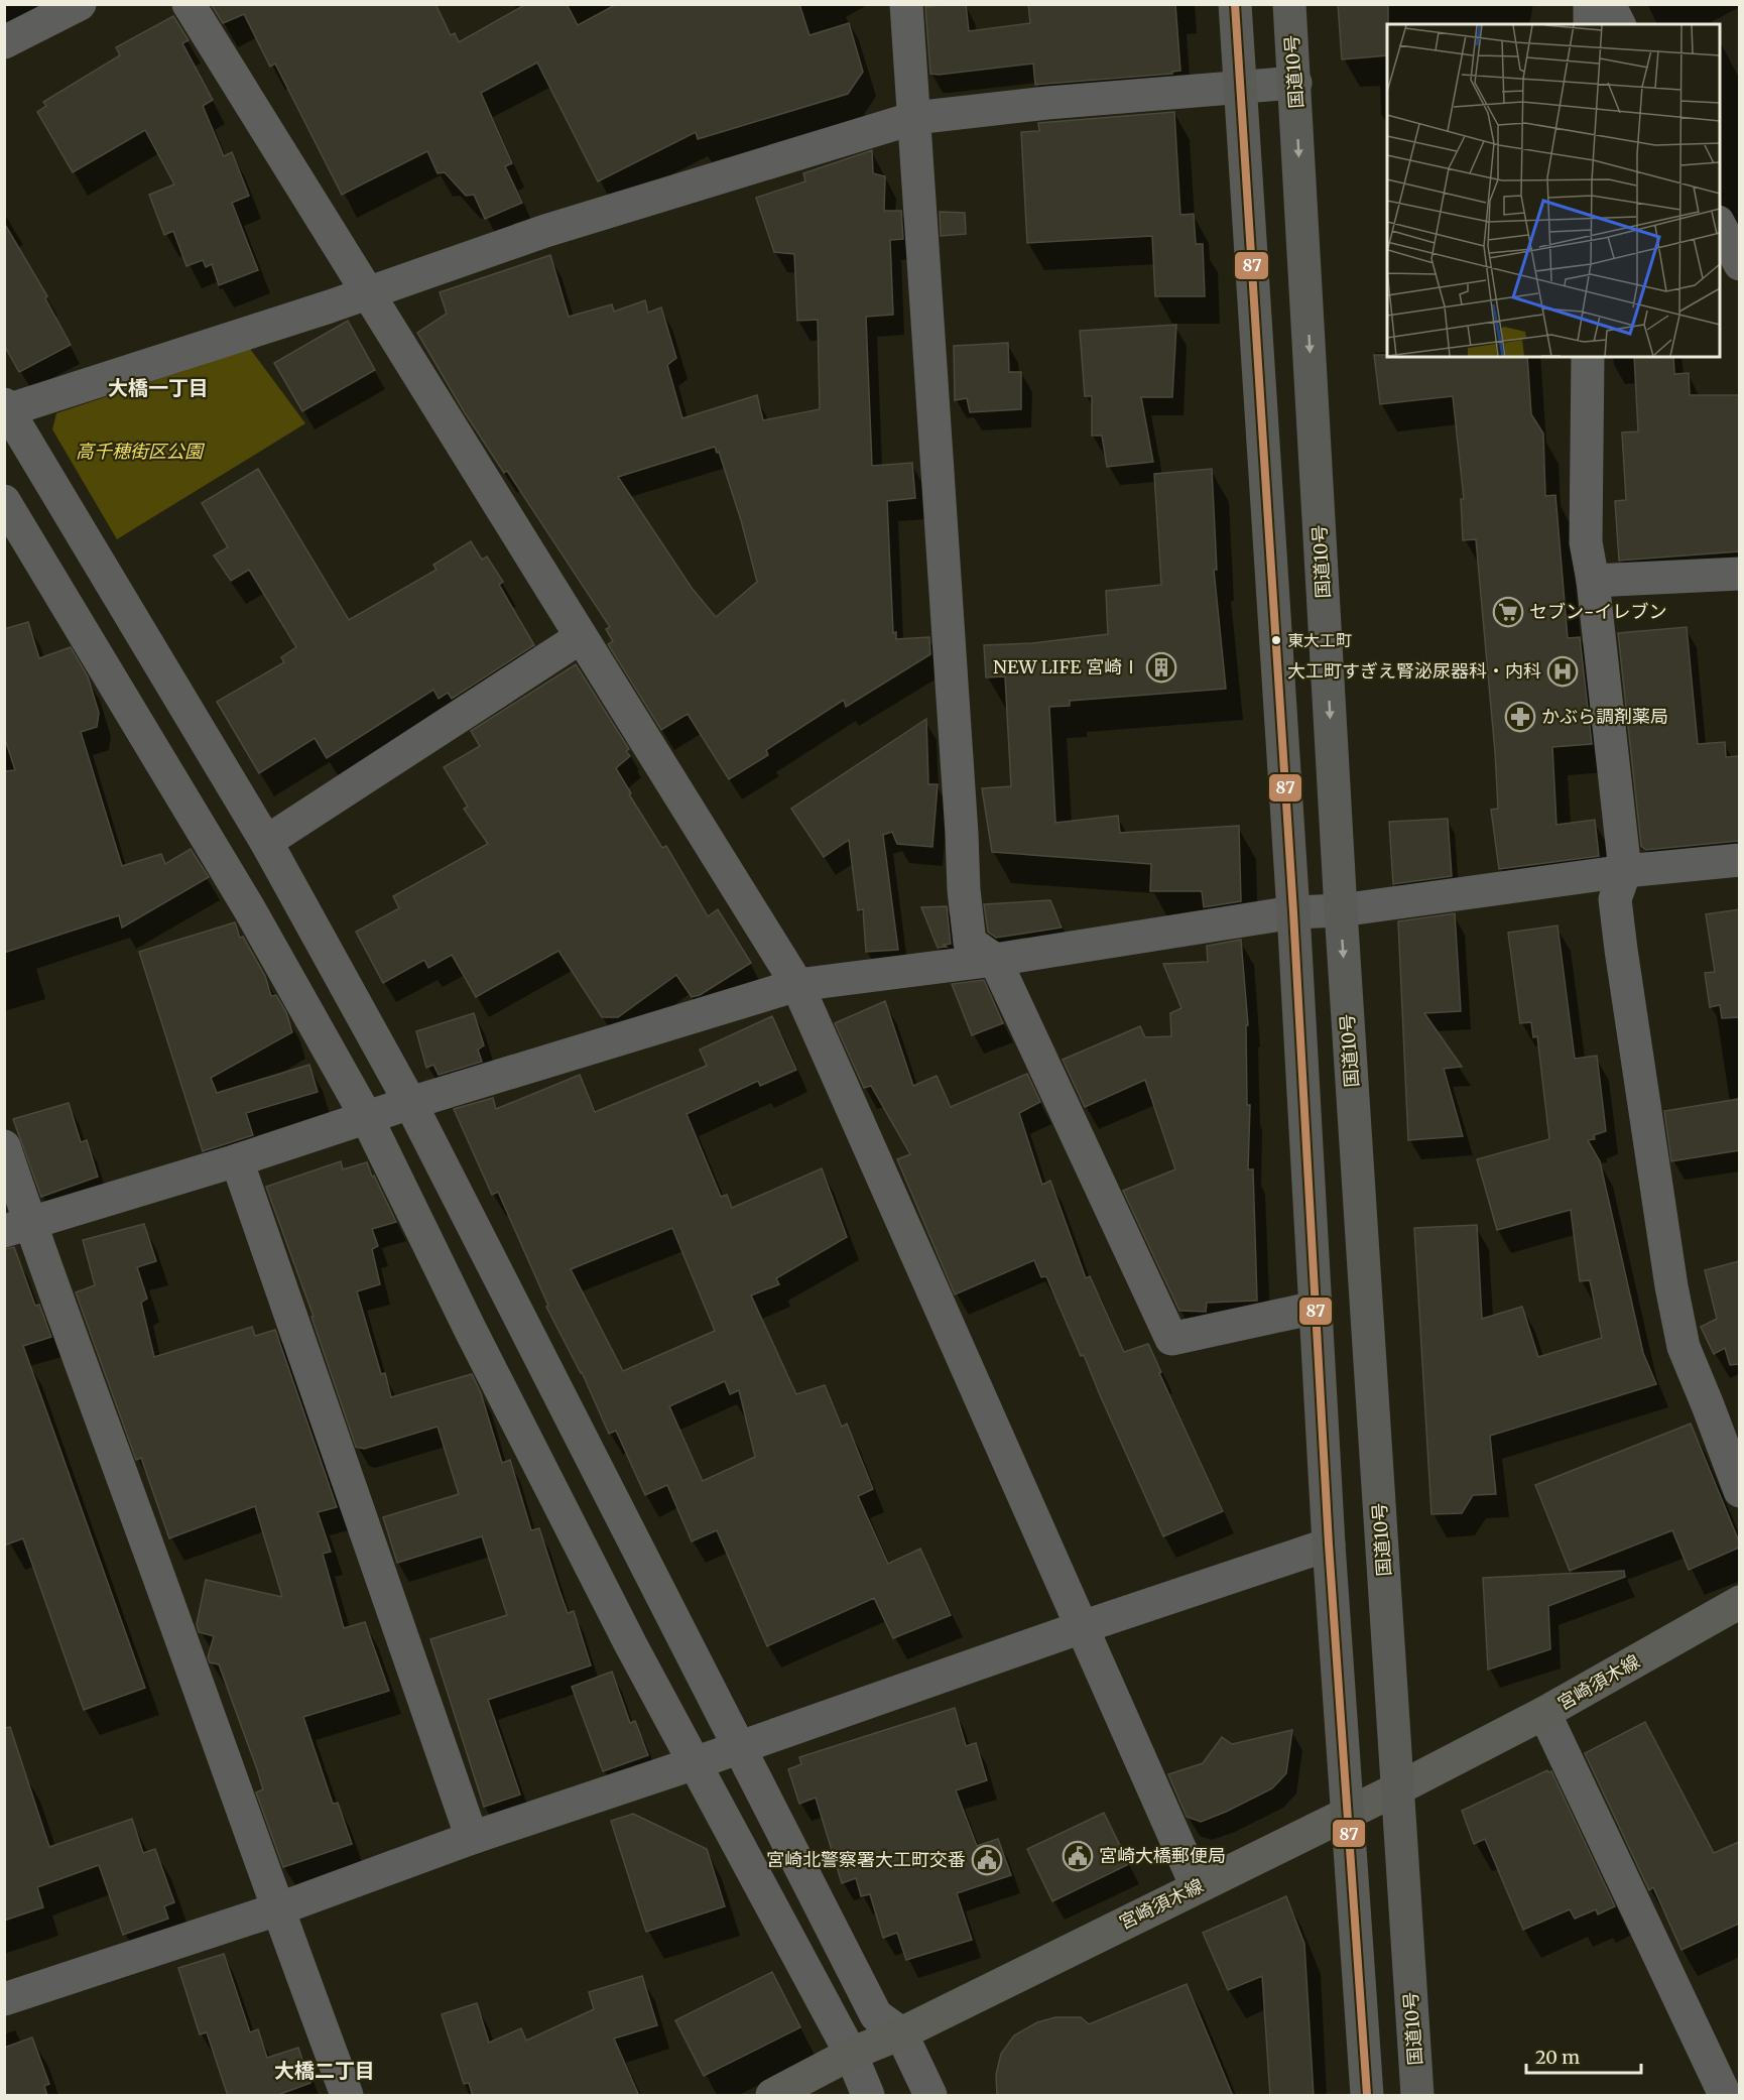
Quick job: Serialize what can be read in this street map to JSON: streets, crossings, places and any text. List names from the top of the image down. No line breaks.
{"streets":{"highway":["国道10号"],"main road":["宮崎須木線"]},"crossings":[["国道10号","宮崎須木線"]],"districts":["大橋一丁目","大橋二丁目"],"parks":["高千穂街区公園"],"places":{"supermarket":["セブン-イレブン"],"other":["東大工町"],"building":["NEW LIFE 宮崎Ⅰ"],"hospital":["大工町すぎえ腎泌尿器科・内科"],"pharmacy":["かぶら調剤薬局"],"public building":["宮崎大橋郵便局","宮崎北警察署大工町交番"]},"lines":["transit line 87"],"scale_bar":"20 m"}
